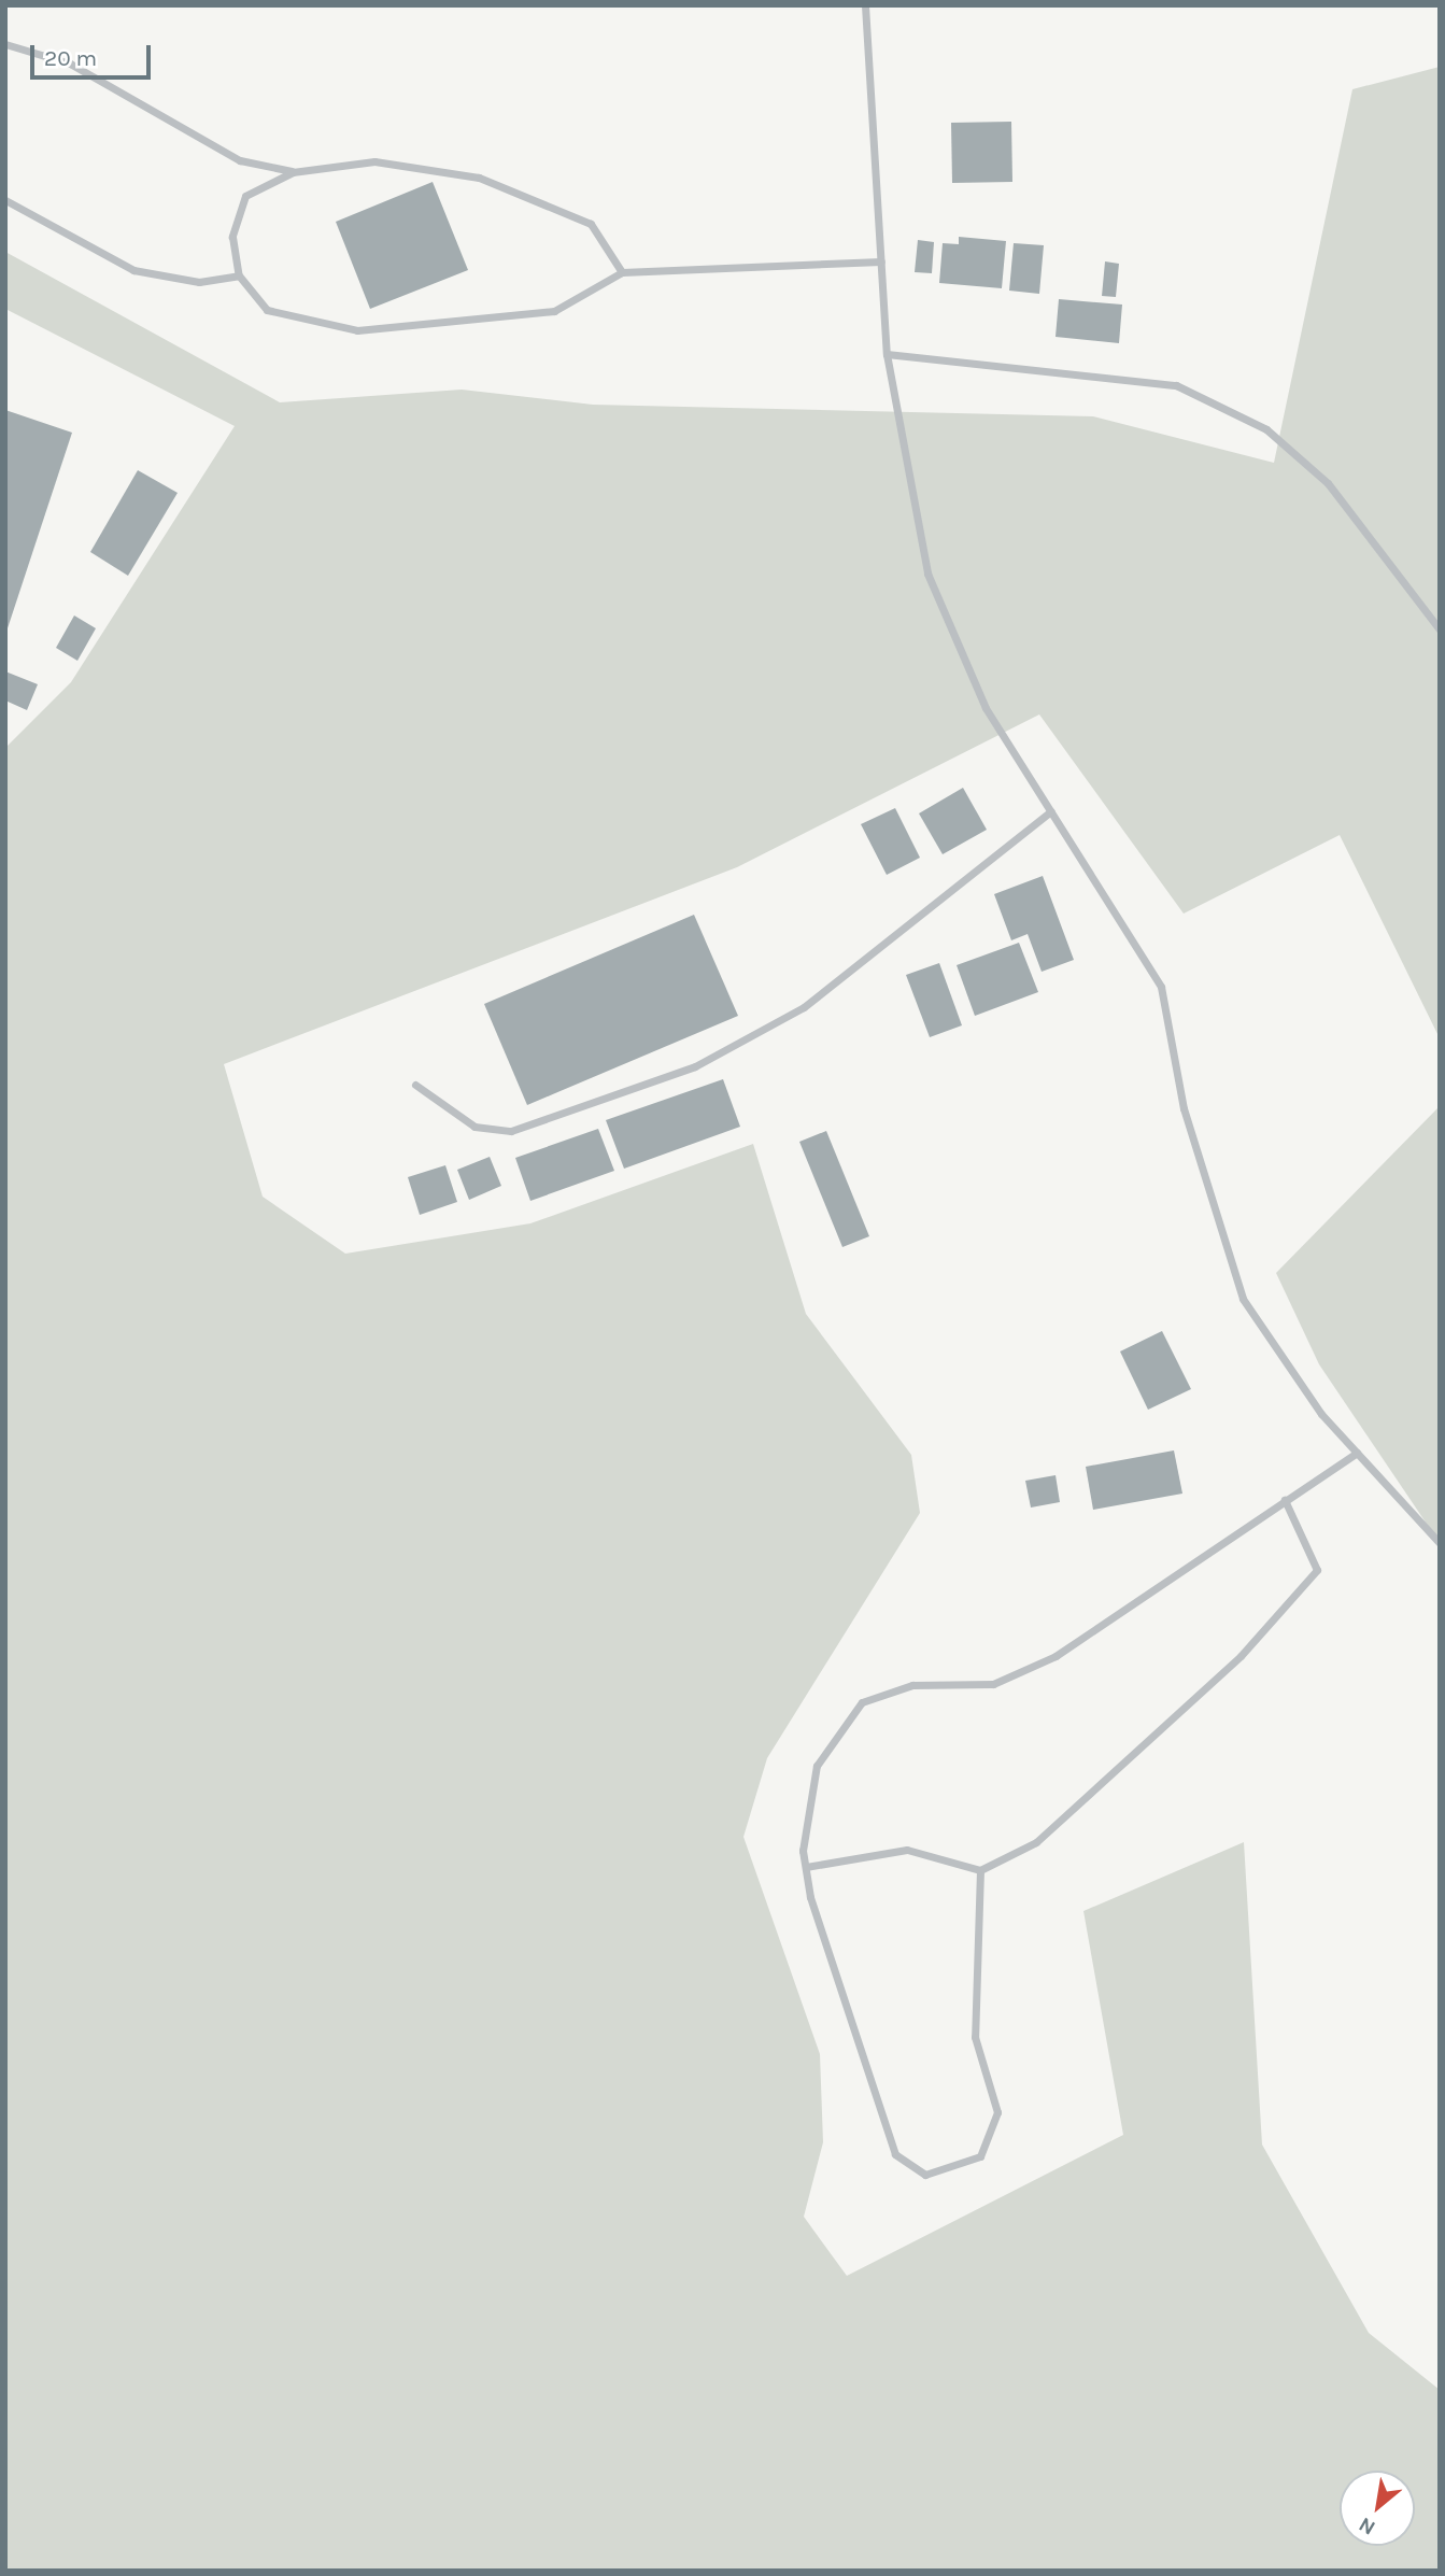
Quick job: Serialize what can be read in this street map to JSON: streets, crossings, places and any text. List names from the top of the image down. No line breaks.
{"scale_bar":"20 m","north":"bottom left"}
